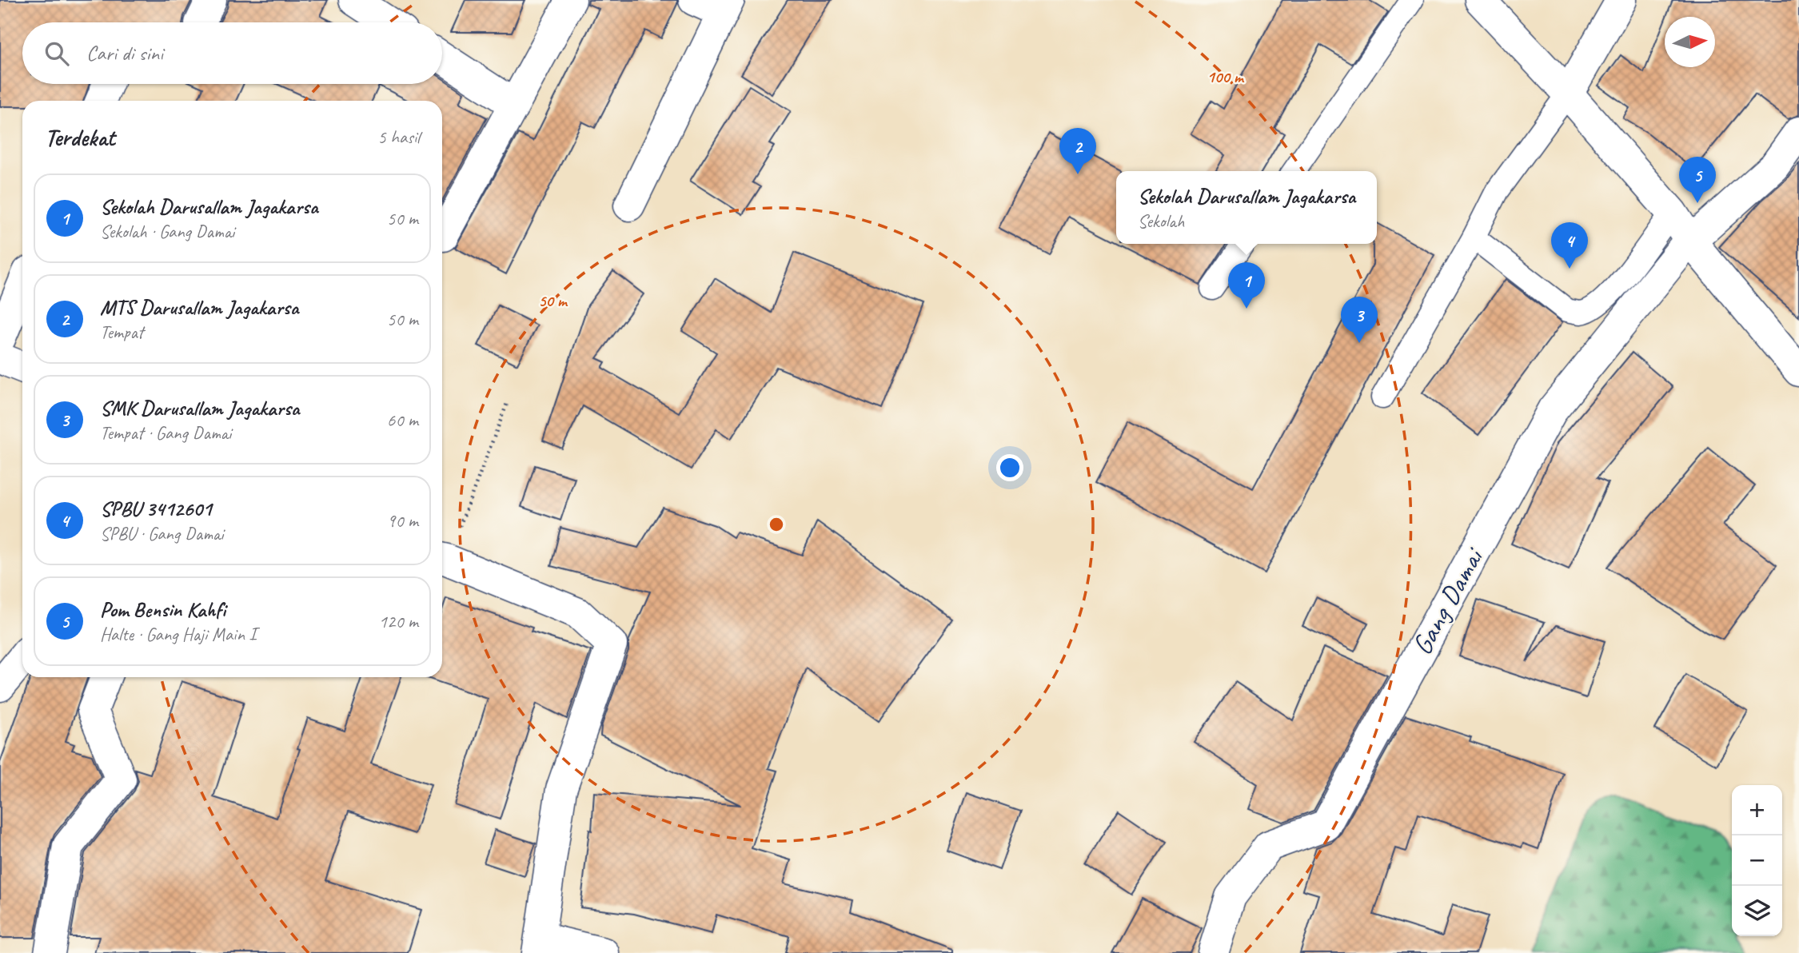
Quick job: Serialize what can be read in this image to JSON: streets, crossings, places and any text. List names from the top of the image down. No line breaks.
{"streets":{"street":["Gang Damai"]},"north":"right","page":{"search":"Cari di sini","heading":["Terdekat","5 hasil"],"pins":["2","5","4","1","3"],"popup":["Sekolah Darusallam Jagakarsa","Sekolah"],"list":[{"mark":"1","name":"Sekolah Darusallam Jagakarsa","note":"Sekolah · Gang Damai","value":"50 m"},{"mark":"2","name":"MTS Darusallam Jagakarsa","note":"Tempat","value":"50 m"},{"mark":"3","name":"SMK Darusallam Jagakarsa","note":"Tempat · Gang Damai","value":"60 m"},{"mark":"4","name":"SPBU 3412601","note":"SPBU · Gang Damai","value":"90 m"},{"mark":"5","name":"Pom Bensin Kahfi","note":"Halte · Gang Haji Main I","value":"120 m"}],"map_buttons":["+","−"]},"rings":["100 m","50 m"]}
